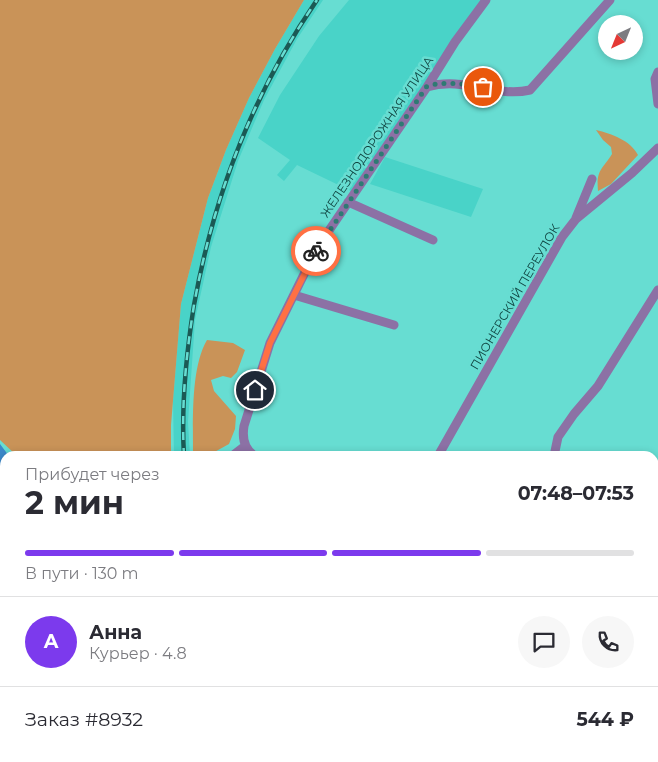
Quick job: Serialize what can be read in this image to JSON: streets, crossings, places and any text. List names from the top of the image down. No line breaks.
{"streets":{"street":["ЖЕЛЕЗНОДОРОЖНАЯ УЛИЦА","ПИОНЕРСКИЙ ПЕРЕУЛОК"]},"north":"bottom left","page":{"heading":["2 мин","Прибудет через","07:48–07:53"],"panel":["Анна","Курьер · 4.8","Заказ #8932","544 ₽"],"bar":"В пути · 130 m","round":"А"}}
